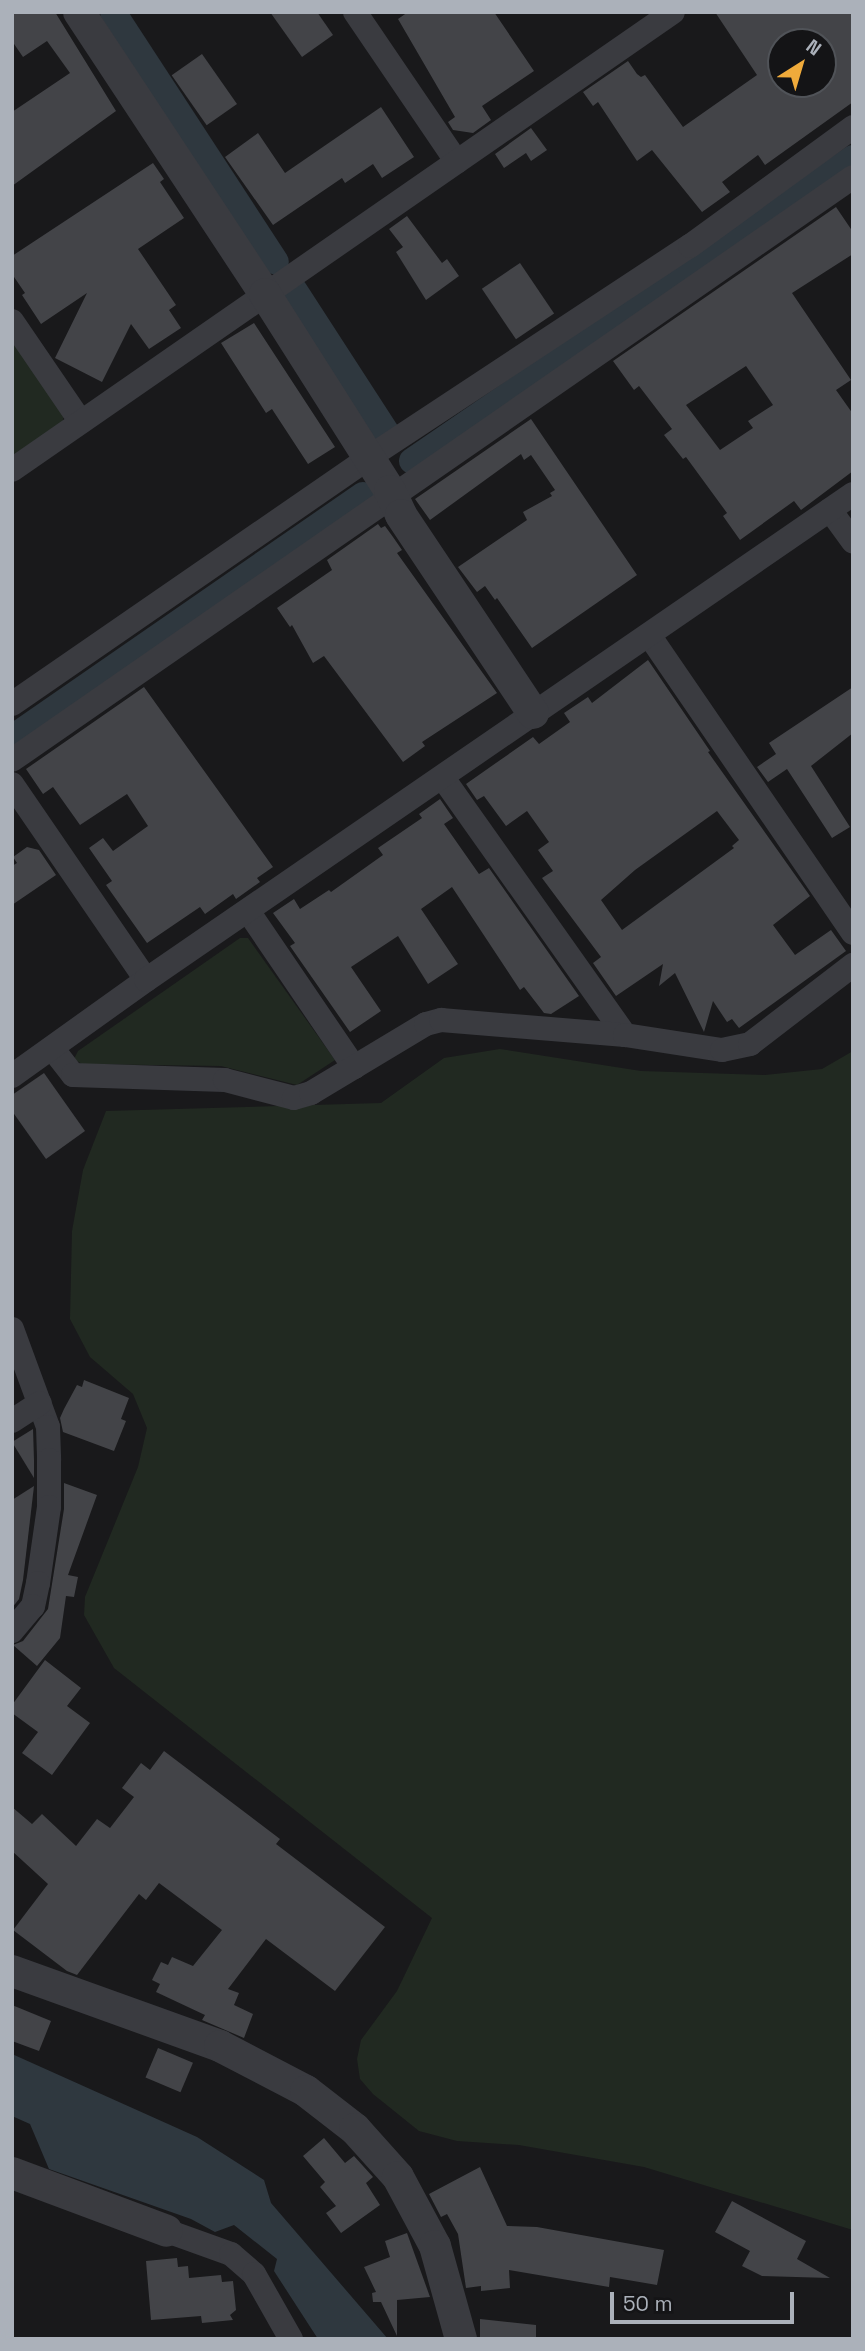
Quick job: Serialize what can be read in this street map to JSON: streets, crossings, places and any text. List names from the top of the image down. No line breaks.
{"scale_bar":"50 m","north":"top right"}
